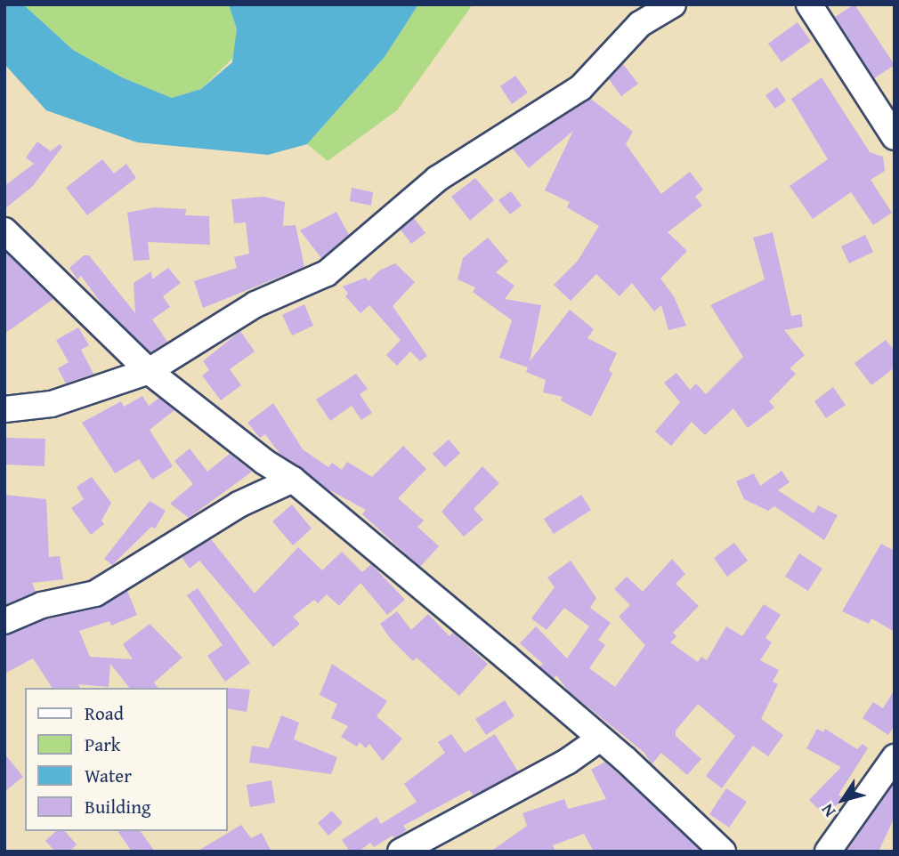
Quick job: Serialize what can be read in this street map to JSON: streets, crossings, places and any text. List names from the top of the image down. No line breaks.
{"legend":["Road","Park","Water","Building"],"north":"bottom left"}
